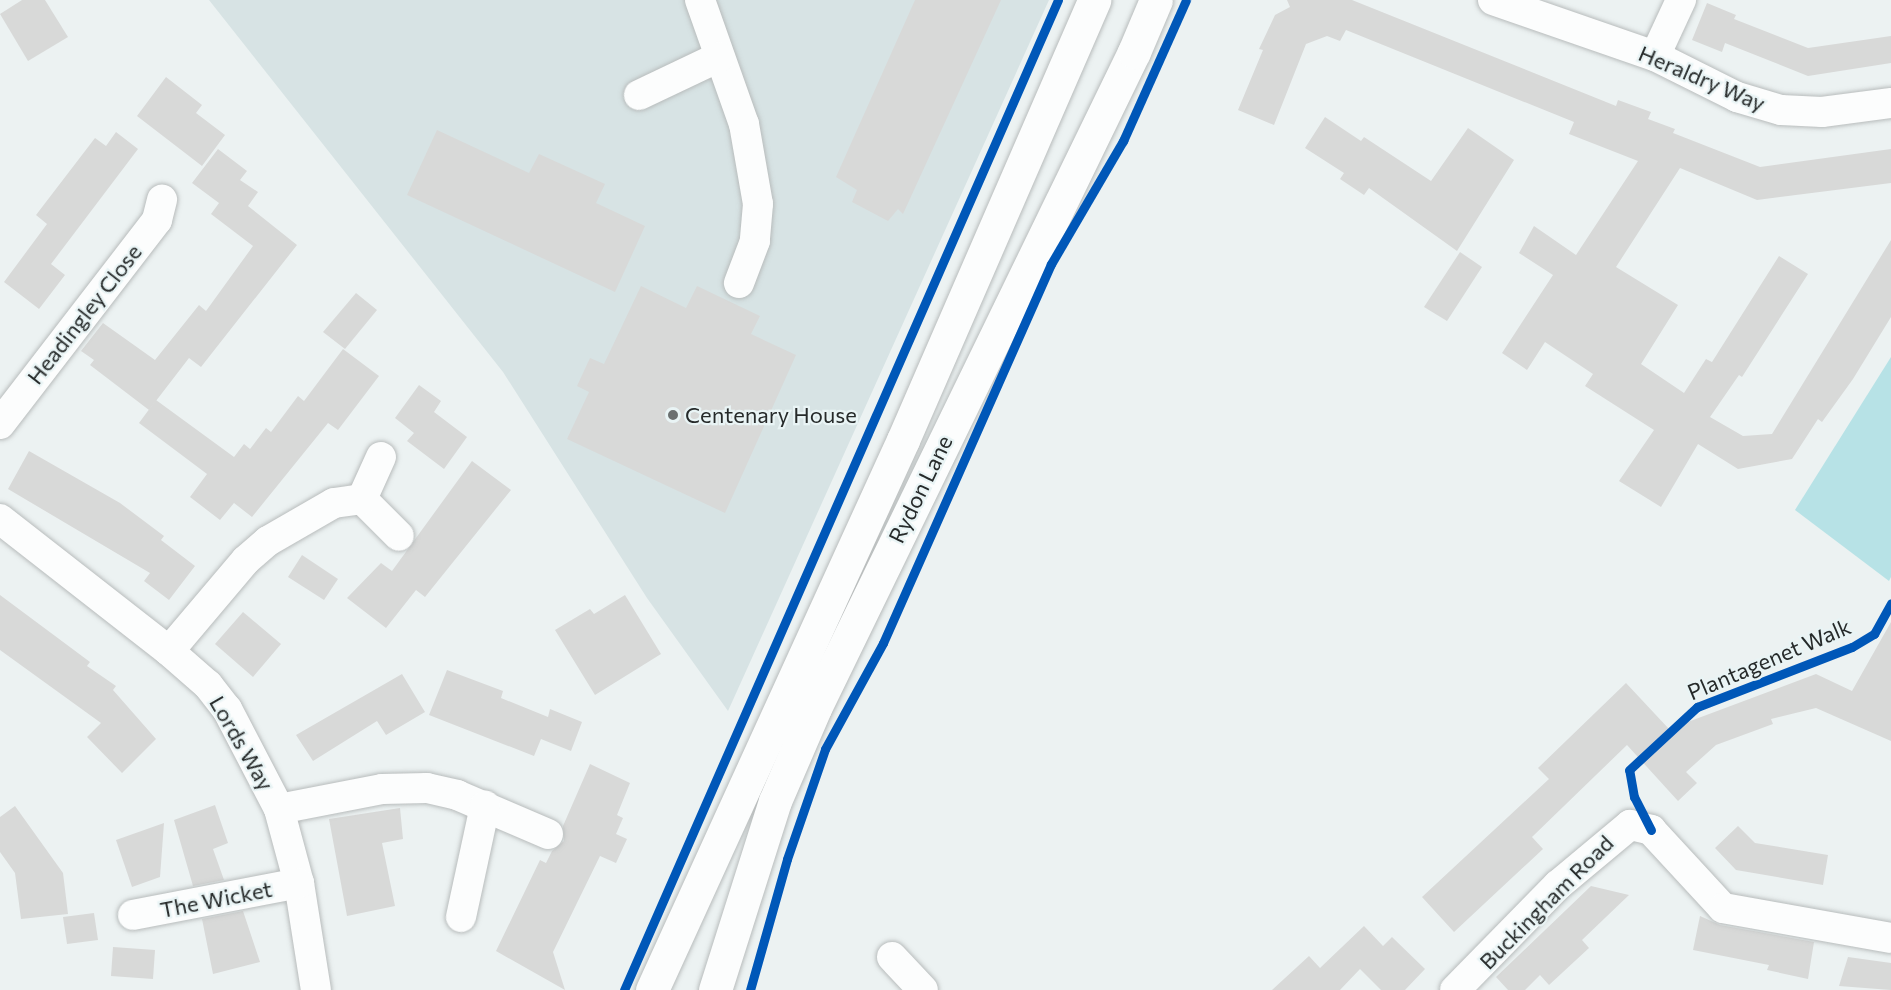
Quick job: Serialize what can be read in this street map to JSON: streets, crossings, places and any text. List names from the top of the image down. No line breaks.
{"streets":{"main road":["Rydon Lane"],"street":["Heraldry Way","Headingley Close","Lords Way","The Wicket","Buckingham Road"],"cycle path":["Plantagenet Walk"]},"crossings":[["Lords Way","The Wicket"]],"places":["Centenary House"]}
